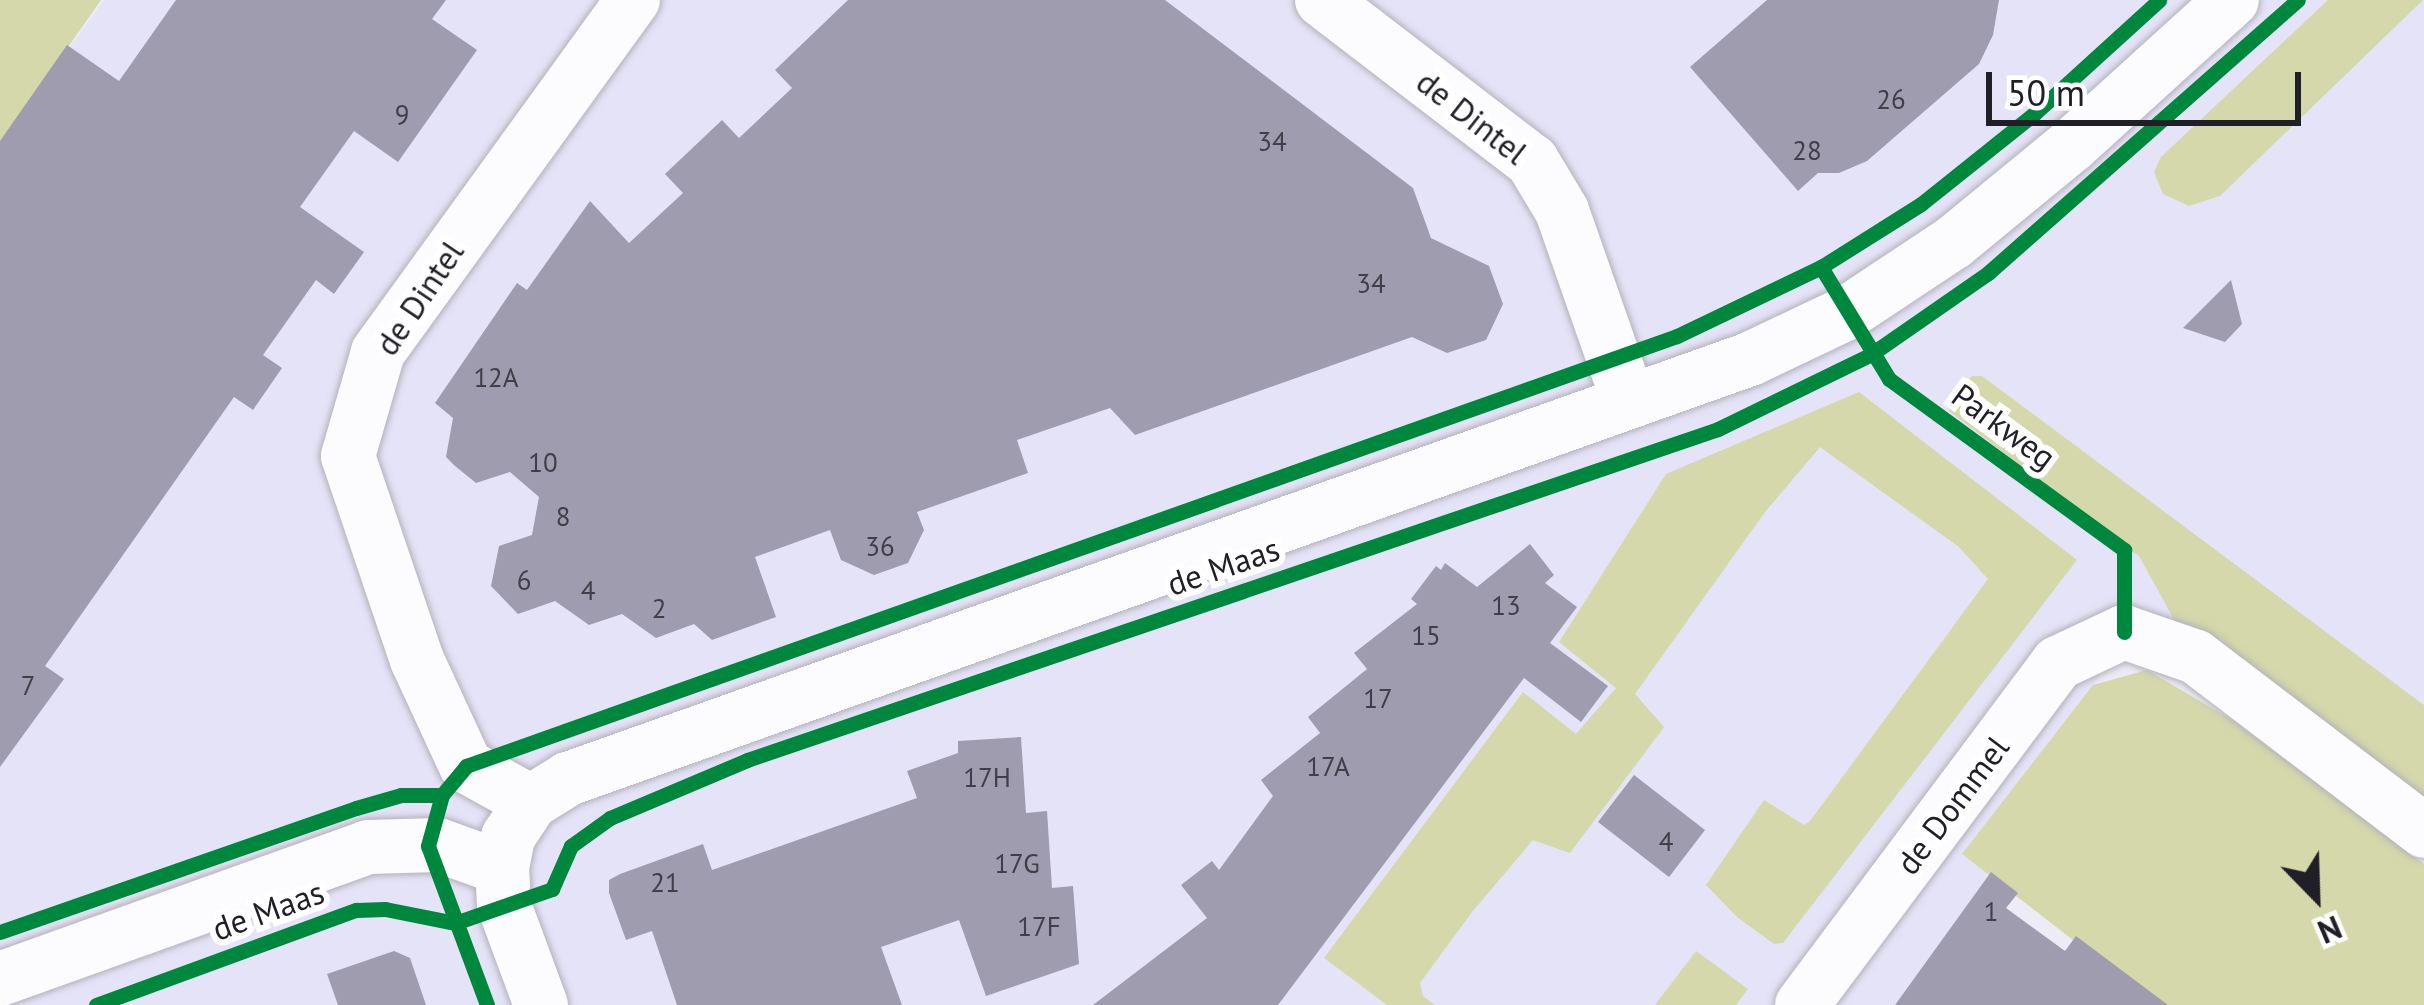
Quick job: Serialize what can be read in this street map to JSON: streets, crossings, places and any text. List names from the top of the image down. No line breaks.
{"streets":{"street":["de Dintel","de Maas","de Dommel"],"cycle path":["Parkweg"]},"crossings":[["de Dintel","de Maas"]],"house_numbers":["26","9","34","28","34","12A","10","8","36","6","4","13","2","15","7","17","17A","17H","4","17G","21","1","17F"],"scale_bar":"50 m","north":"bottom right"}
